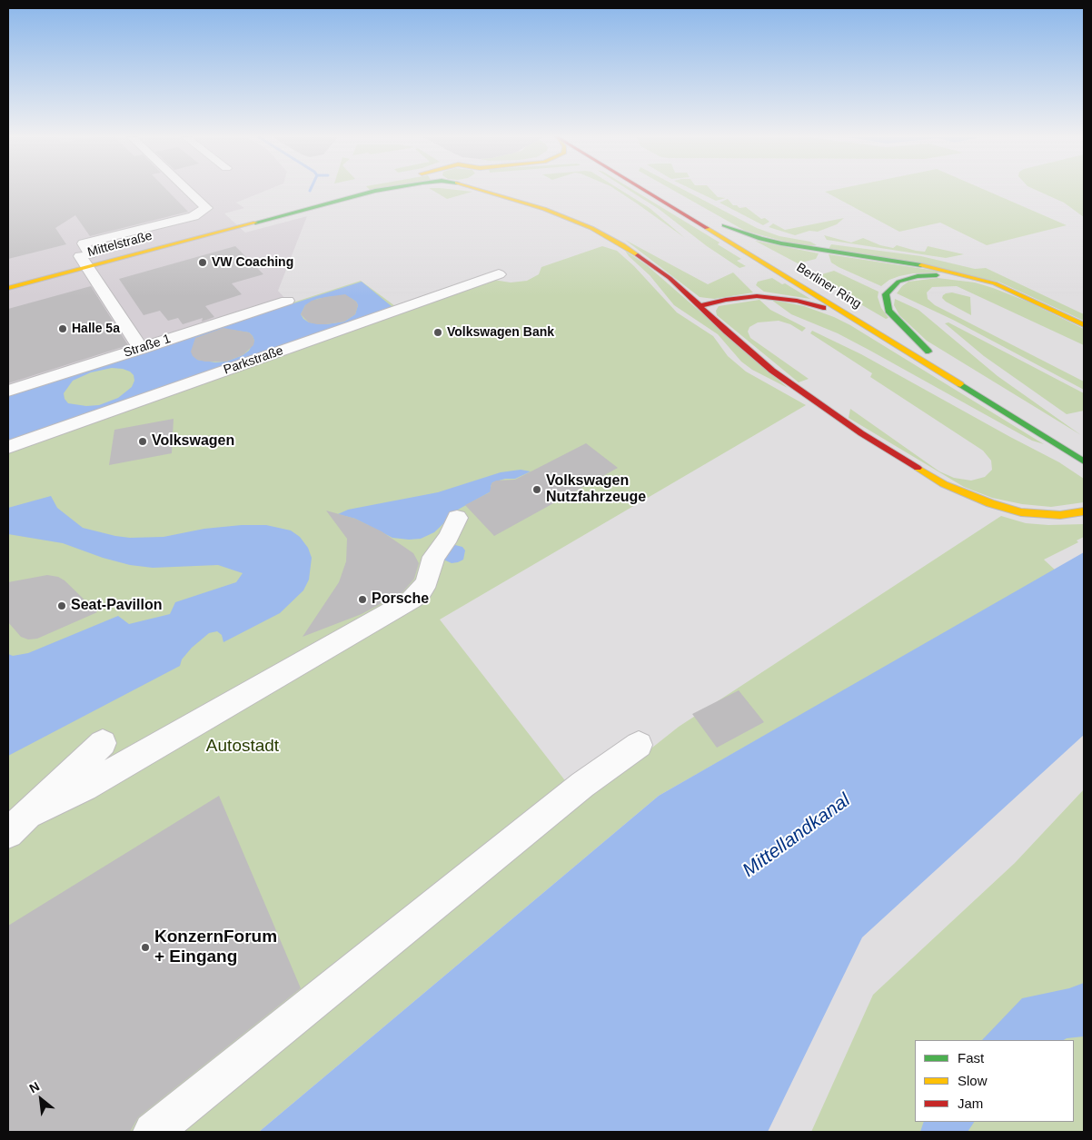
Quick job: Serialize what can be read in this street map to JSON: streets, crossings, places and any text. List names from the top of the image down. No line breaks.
{"streets":{"main road":["Mittelstraße","Berliner Ring"],"street":["Straße 1","Parkstraße"]},"water":["Mittellandkanal"],"parks":["Autostadt"],"places":["VW Coaching","Halle 5a","Volkswagen Bank","Volkswagen","Volkswagen Nutzfahrzeuge","Porsche","Seat-Pavillon","KonzernForum + Eingang"],"legend":["Fast","Slow","Jam"],"north":"top left"}
